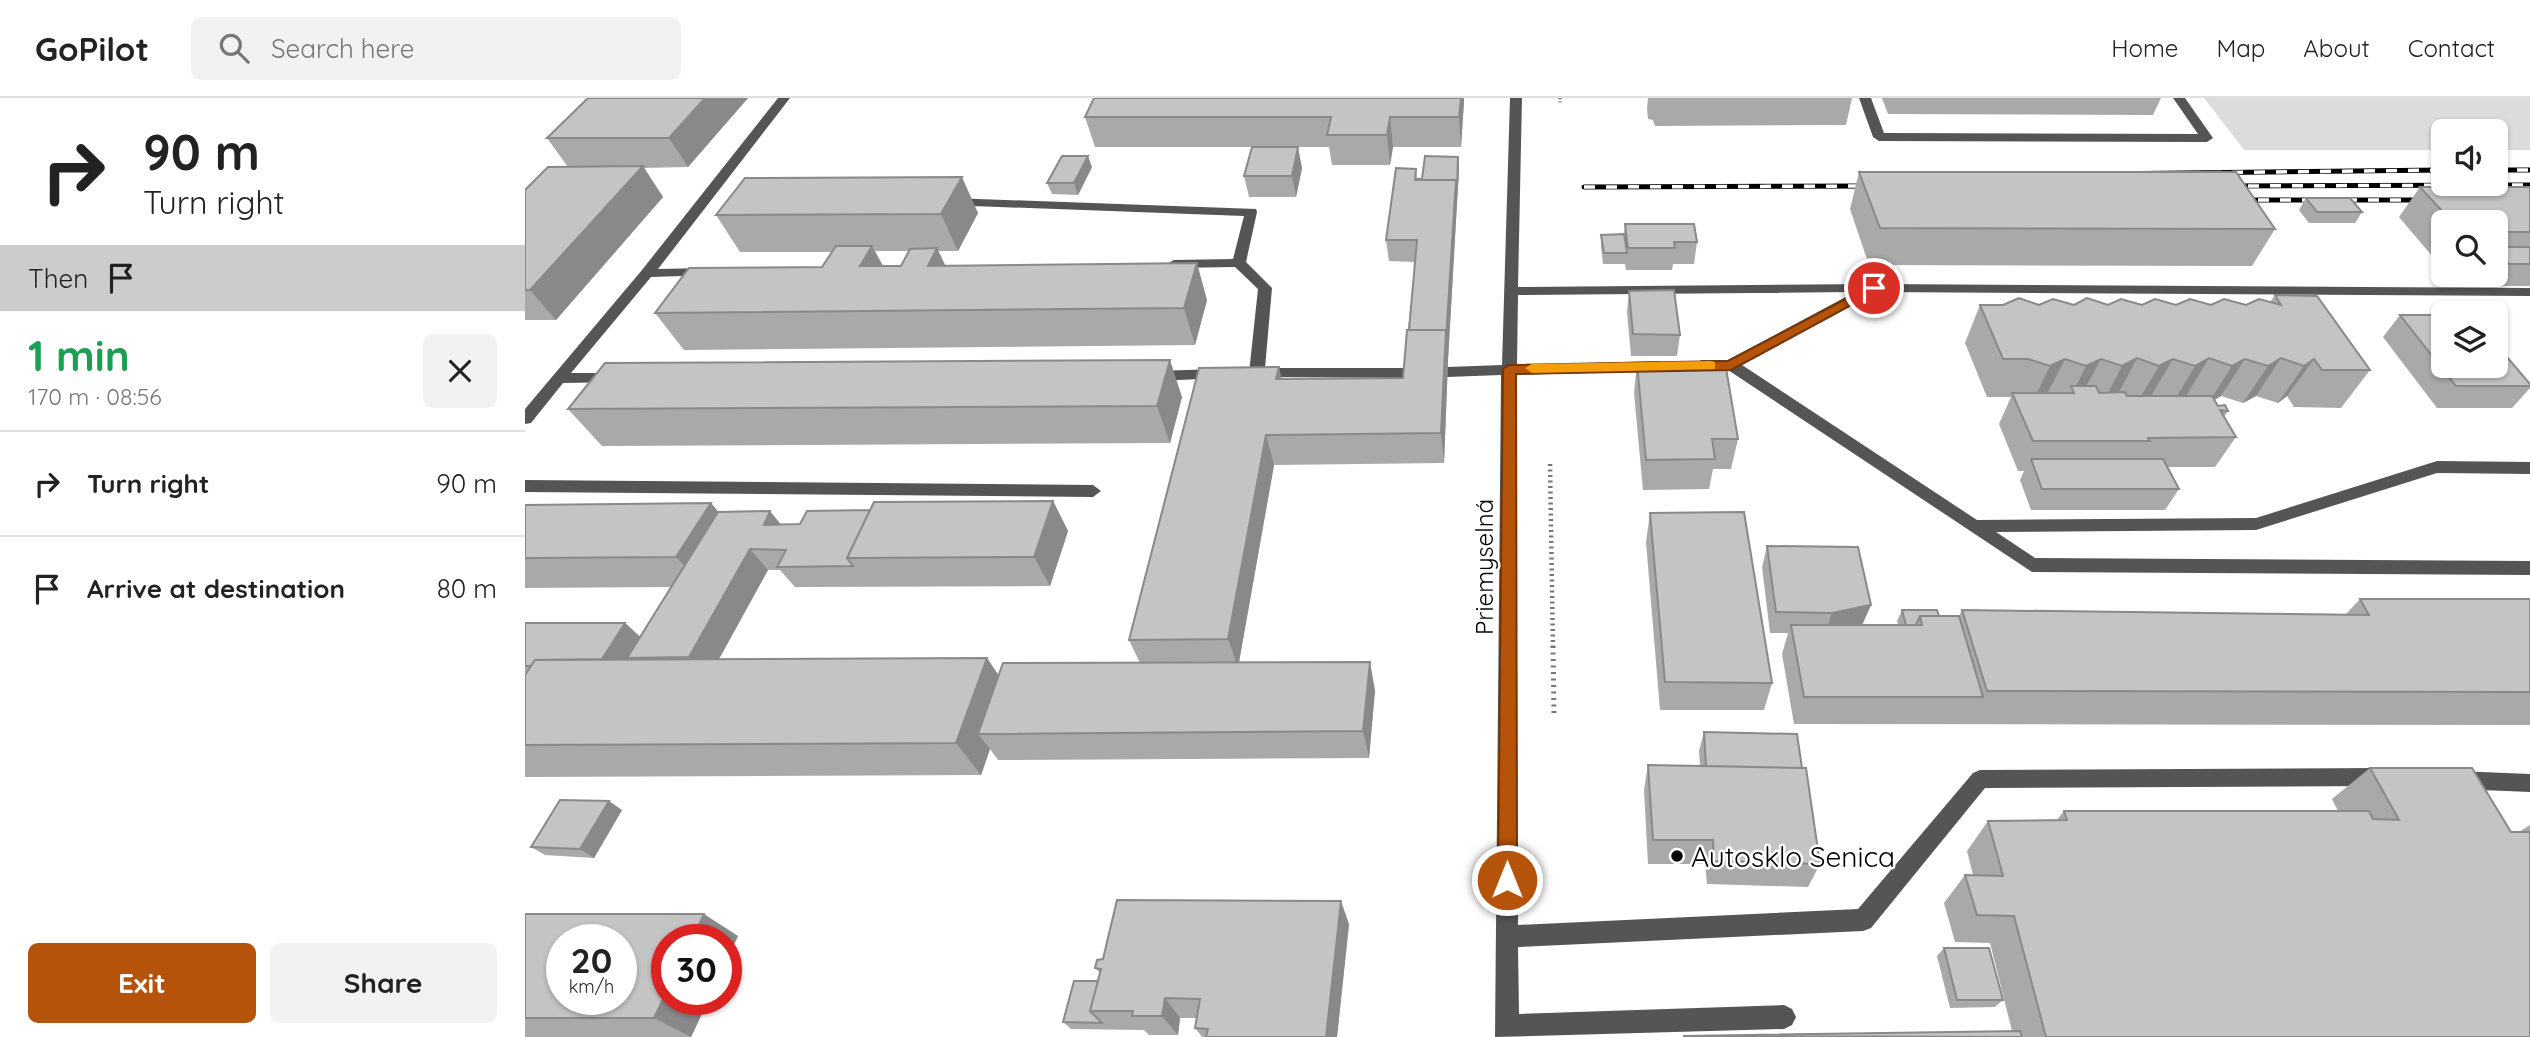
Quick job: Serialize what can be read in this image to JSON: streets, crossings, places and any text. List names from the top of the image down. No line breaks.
{"streets":{"street":["Priemyselná"]},"places":["Autosklo Senica"],"page":{"header":"GoPilot","search":"Search here","nav":["Home","Map","About","Contact"],"turn":["90 m","Turn right"],"then":"Then","heading":["1 min","170 m · 08:56"],"list":[{"name":"Turn right","value":"90 m"},{"name":"Arrive at destination","value":"80 m"}],"speed":"20 km/h","limit":"30","buttons":["Exit","Share"]}}
